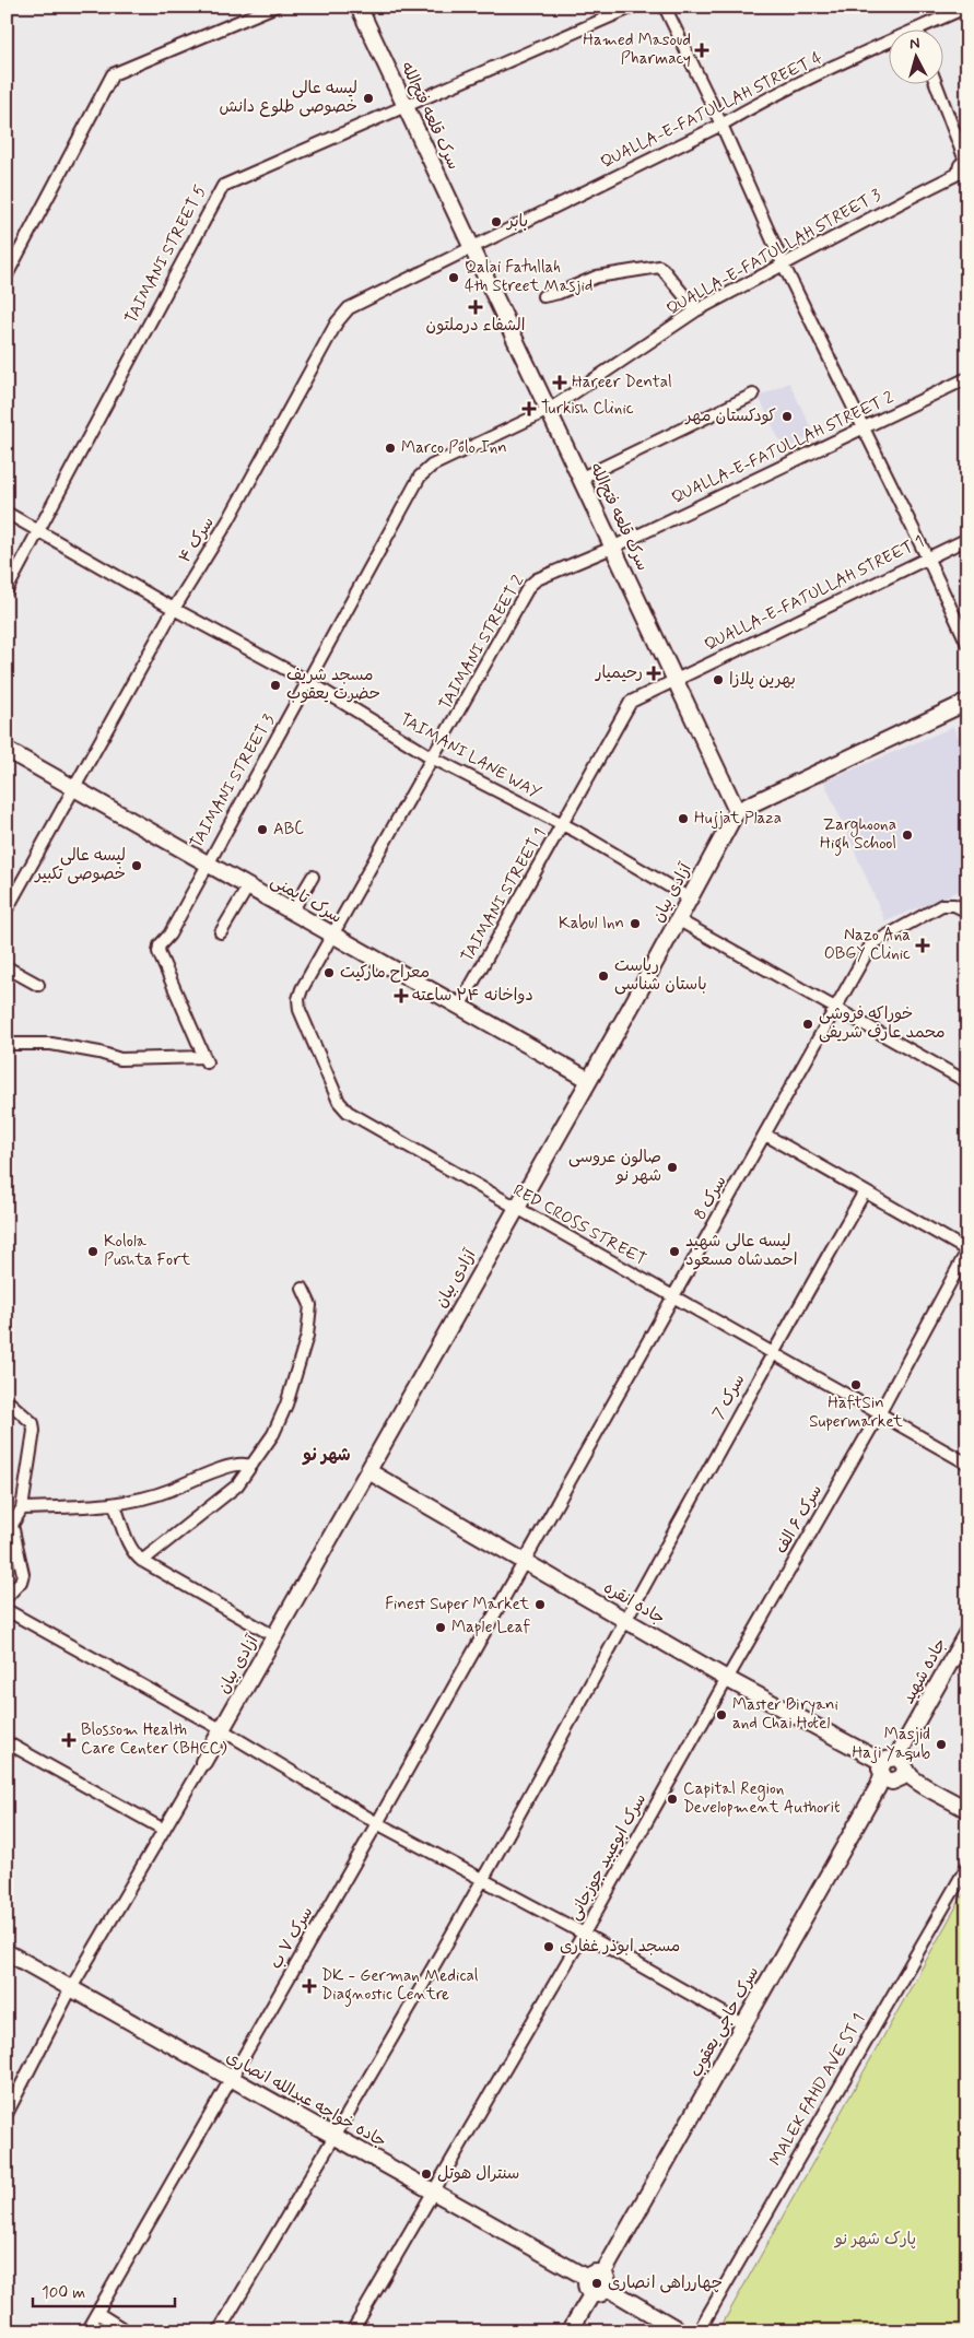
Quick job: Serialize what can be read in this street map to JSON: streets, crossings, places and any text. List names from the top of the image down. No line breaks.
{"streets":{"main road":["سرک قلعه فتح‌الله","آزادی بیان","سرک تایمنی","جاده انقره","جاده شهید","سرک حاجی یعقوب","جاده خواجه عبدالله انصاری"],"street":["QUALLA-E-FATULLAH STREET 4","QUALLA-E-FATULLAH STREET 3","TAIMANI STREET 5","QUALLA-E-FATULLAH STREET 2","سرک ۴","QUALLA-E-FATULLAH STREET 1","TAIMANI STREET 2","TAIMANI LANE WAY","TAIMANI STREET 3","TAIMANI STREET 1","سرک 8","RED CROSS STREET","سرک 7","سرک ۶ الف","سرک ابوعبید جوزجانی","سرک ۷ ب","MALEK FAHD AVE ST 1"]},"crossings":[["QUALLA-E-FATULLAH STREET 4","سرک قلعه فتح‌الله"],["QUALLA-E-FATULLAH STREET 4","سرک ۴"],["سرک قلعه فتح‌الله","QUALLA-E-FATULLAH STREET 3"],["سرک قلعه فتح‌الله","TAIMANI STREET 5"],["سرک قلعه فتح‌الله","QUALLA-E-FATULLAH STREET 2"],["سرک قلعه فتح‌الله","سرک ۴"],["سرک قلعه فتح‌الله","QUALLA-E-FATULLAH STREET 1"],["سرک قلعه فتح‌الله","TAIMANI STREET 2"],["سرک قلعه فتح‌الله","TAIMANI STREET 3"],["سرک قلعه فتح‌الله","آزادی بیان"],["سرک قلعه فتح‌الله","TAIMANI STREET 1"],["QUALLA-E-FATULLAH STREET 3","TAIMANI STREET 3"],["TAIMANI STREET 5","TAIMANI LANE WAY"],["QUALLA-E-FATULLAH STREET 2","TAIMANI STREET 2"],["سرک ۴","TAIMANI LANE WAY"],["سرک ۴","سرک تایمنی"],["QUALLA-E-FATULLAH STREET 1","TAIMANI STREET 1"],["TAIMANI STREET 2","TAIMANI LANE WAY"],["TAIMANI STREET 2","سرک تایمنی"],["TAIMANI STREET 2","RED CROSS STREET"],["TAIMANI LANE WAY","TAIMANI STREET 3"],["TAIMANI LANE WAY","آزادی بیان"],["TAIMANI LANE WAY","TAIMANI STREET 1"],["TAIMANI STREET 3","سرک تایمنی"],["آزادی بیان","سرک تایمنی"],["آزادی بیان","RED CROSS STREET"],["آزادی بیان","جاده انقره"],["TAIMANI STREET 1","سرک تایمنی"],["سرک تایمنی","RED CROSS STREET"],["سرک 8","RED CROSS STREET"],["سرک 8","جاده انقره"],["سرک 8","سرک ۷ ب"],["RED CROSS STREET","سرک 7"],["RED CROSS STREET","سرک ۶ الف"],["سرک 7","جاده انقره"],["سرک ۶ الف","جاده انقره"],["سرک ۶ الف","سرک ابوعبید جوزجانی"],["جاده انقره","جاده شهید"],["جاده انقره","سرک ابوعبید جوزجانی"],["جاده انقره","سرک ۷ ب"],["جاده انقره","سرک حاجی یعقوب"],["جاده شهید","سرک حاجی یعقوب"],["سرک ابوعبید جوزجانی","جاده خواجه عبدالله انصاری"],["سرک ۷ ب","جاده خواجه عبدالله انصاری"],["سرک حاجی یعقوب","جاده خواجه عبدالله انصاری"]],"districts":["شهر نو"],"parks":["پارک شهر نو"],"places":{"health":["Hamed Masoud Pharmacy","الشفاء درملتون","Hareer Dental","Turkish Clinic","رحیمیار","Nazo Ana OBGY Clinic","دواخانه ۲۴ ساعته","Blossom Health Care Center (BHCC)","DK - German Medical Diagnostic Centre"],"other":["لیسه عالی خصوصی طلوع دانش","بابر","Qalai Fatullah 4th Street Masjid","کودکستان مهر","Marco Polo Inn","بهرین پلازا","مسجد شریف حضرت یعقوب","Hujjat Plaza","ABC","Zarghoona High School","لیسه عالی خصوصی تکبیر","Kabul Inn","معراح مارکیت","ریاست باستان شناسی","خوراکه فروشی محمد عارف شریفی","صالون عروسی شهر نو","Kolola Pushta Fort","لیسه عالی شهید احمدشاه مسعود","HaftSin Supermarket","Finest Super Market","Maple Leaf","Master Biryani and Chai Hotel","Masjid Haji Yaqub","Capital Region Development Authorit","مسجد ابوذر غفاری","سنترال هوتل","چهارراهی انصاری"]},"scale_bar":"100 m","north":"top"}
